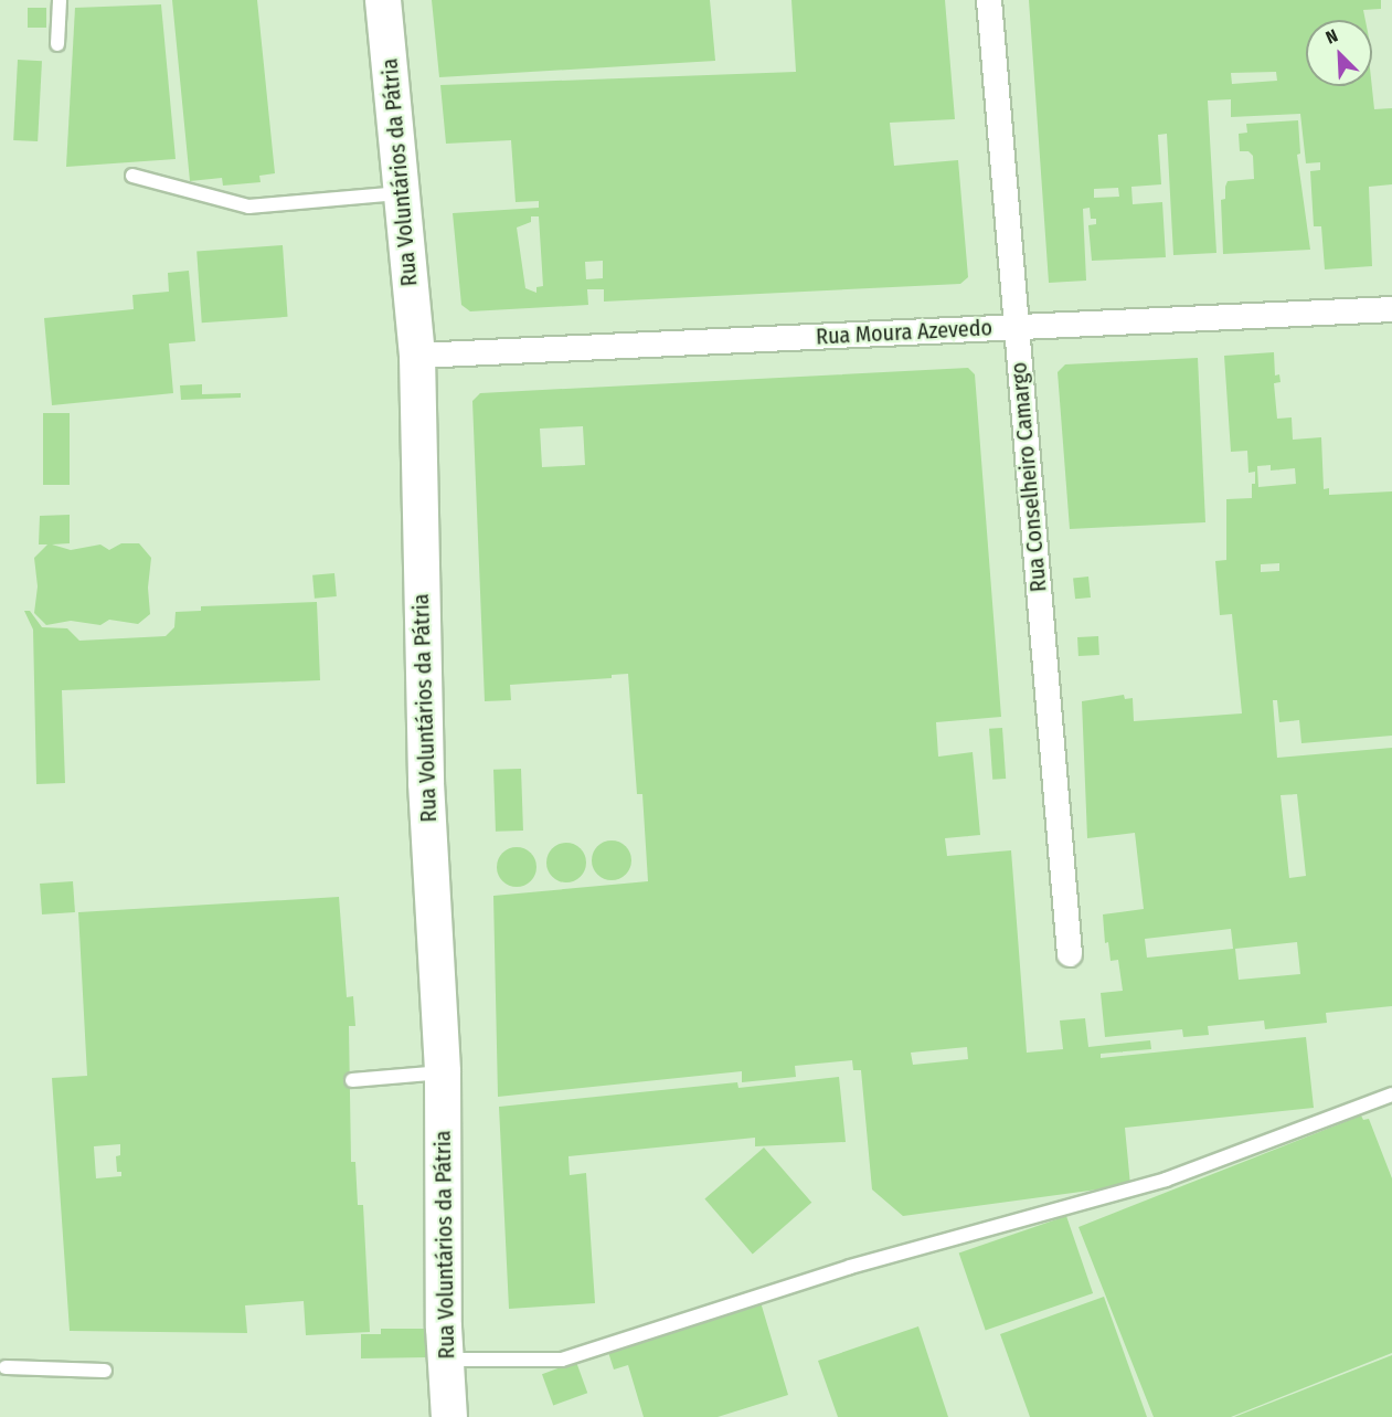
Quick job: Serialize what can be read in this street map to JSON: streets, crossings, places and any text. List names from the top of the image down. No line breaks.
{"streets":{"main road":["Rua Voluntários da Pátria"],"street":["Rua Moura Azevedo","Rua Conselheiro Camargo"]},"crossings":[["Rua Voluntários da Pátria","Rua Moura Azevedo"],["Rua Moura Azevedo","Rua Conselheiro Camargo"]],"north":"top left"}
